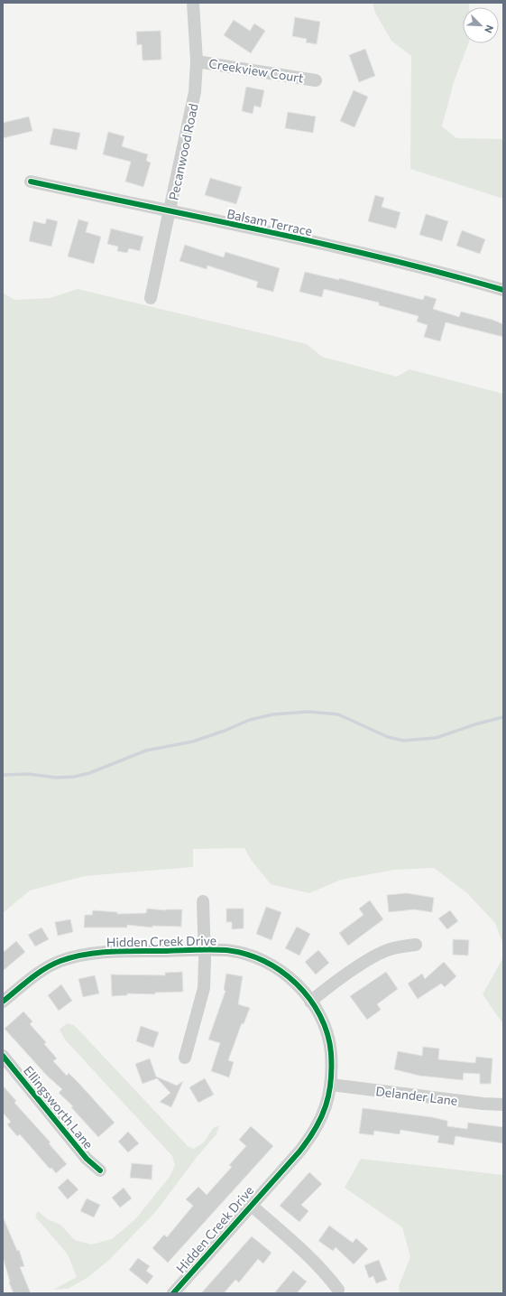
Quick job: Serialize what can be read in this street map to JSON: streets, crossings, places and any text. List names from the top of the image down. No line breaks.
{"streets":{"street":["Creekview Court","Pecanwood Road","Balsam Terrace","Hidden Creek Drive","Delander Lane","Ellingsworth Lane"]},"crossings":[["Creekview Court","Pecanwood Road"],["Pecanwood Road","Balsam Terrace"],["Hidden Creek Drive","Delander Lane"]],"north":"bottom right"}
